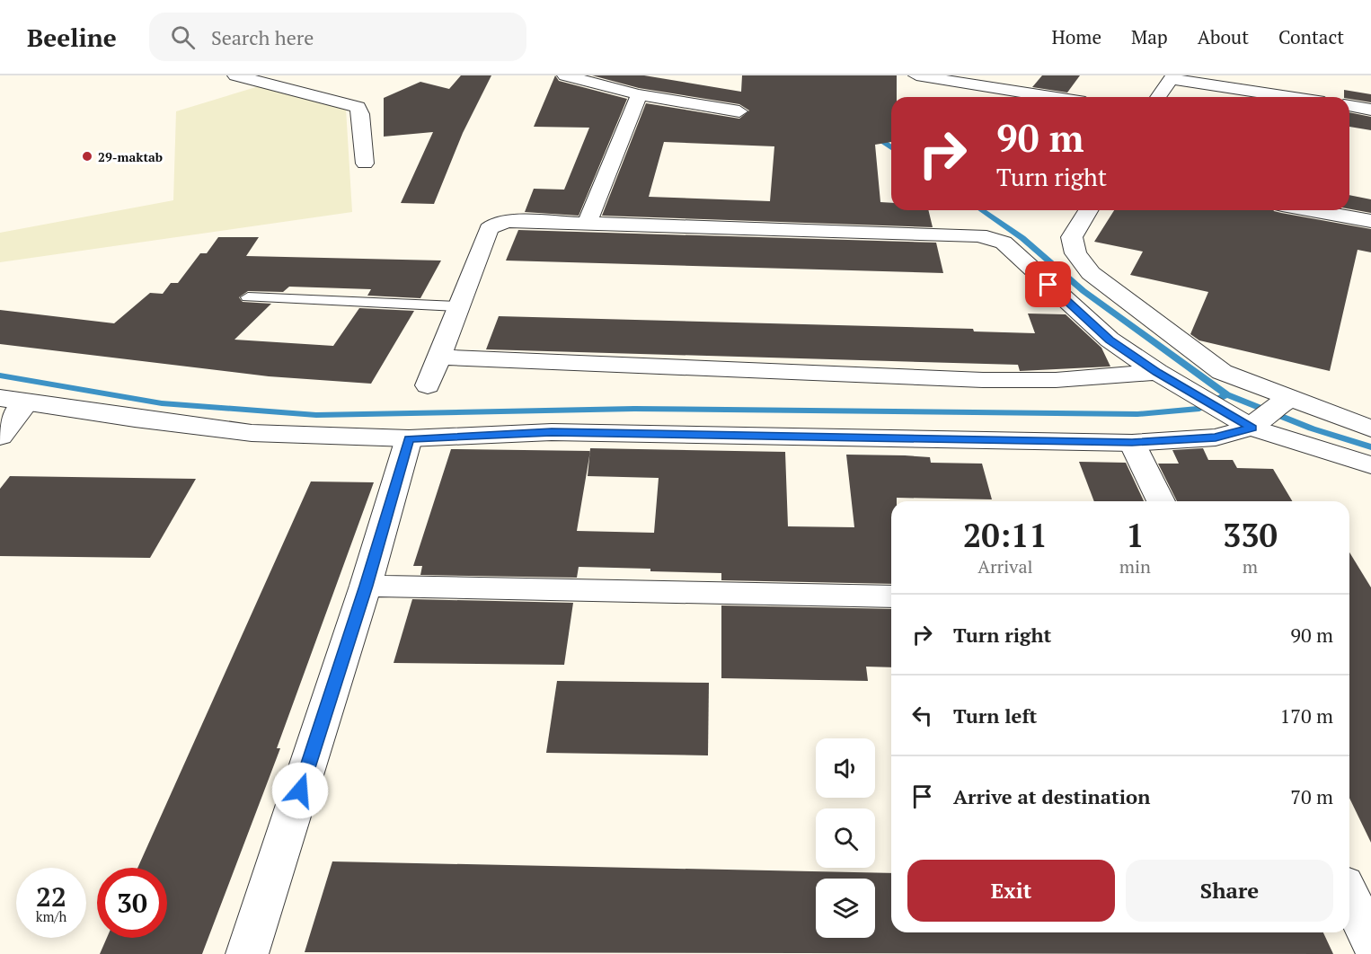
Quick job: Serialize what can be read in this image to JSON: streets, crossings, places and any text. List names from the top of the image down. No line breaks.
{"places":["29-maktab"],"page":{"header":"Beeline","search":"Search here","nav":["Home","Map","About","Contact"],"turn":["90 m","Turn right"],"eta":["20:11","Arrival","1","min","330","m"],"list":[{"name":"Turn right","value":"90 m"},{"name":"Turn left","value":"170 m"},{"name":"Arrive at destination","value":"70 m"}],"buttons":["Exit","Share"],"speed":"22 km/h","limit":"30"}}
